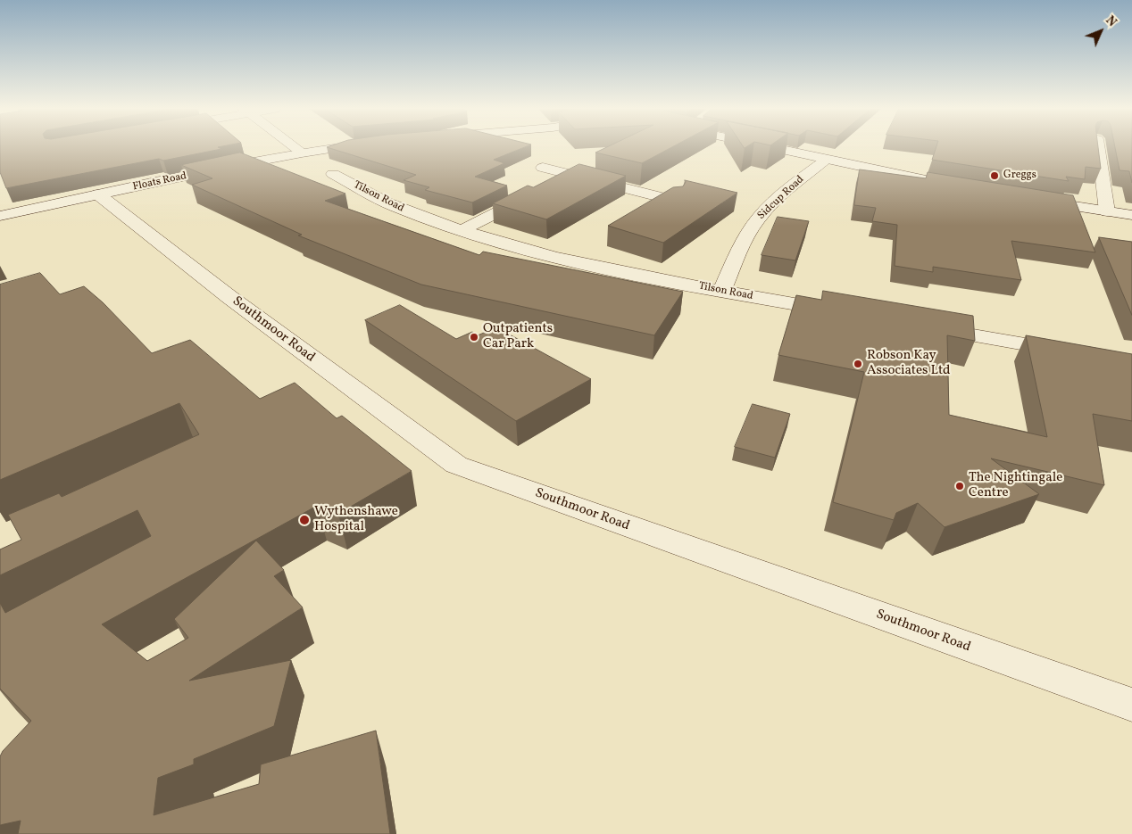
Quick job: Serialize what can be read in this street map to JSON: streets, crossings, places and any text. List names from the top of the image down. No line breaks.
{"streets":{"street":["Floats Road","Tilson Road","Sidcup Road","Southmoor Road"]},"crossings":[["Floats Road","Southmoor Road"],["Tilson Road","Sidcup Road"]],"places":["Greggs","Outpatients Car Park","Robson Kay Associates Ltd","The Nightingale Centre","Wythenshawe Hospital"],"north":"top right"}
